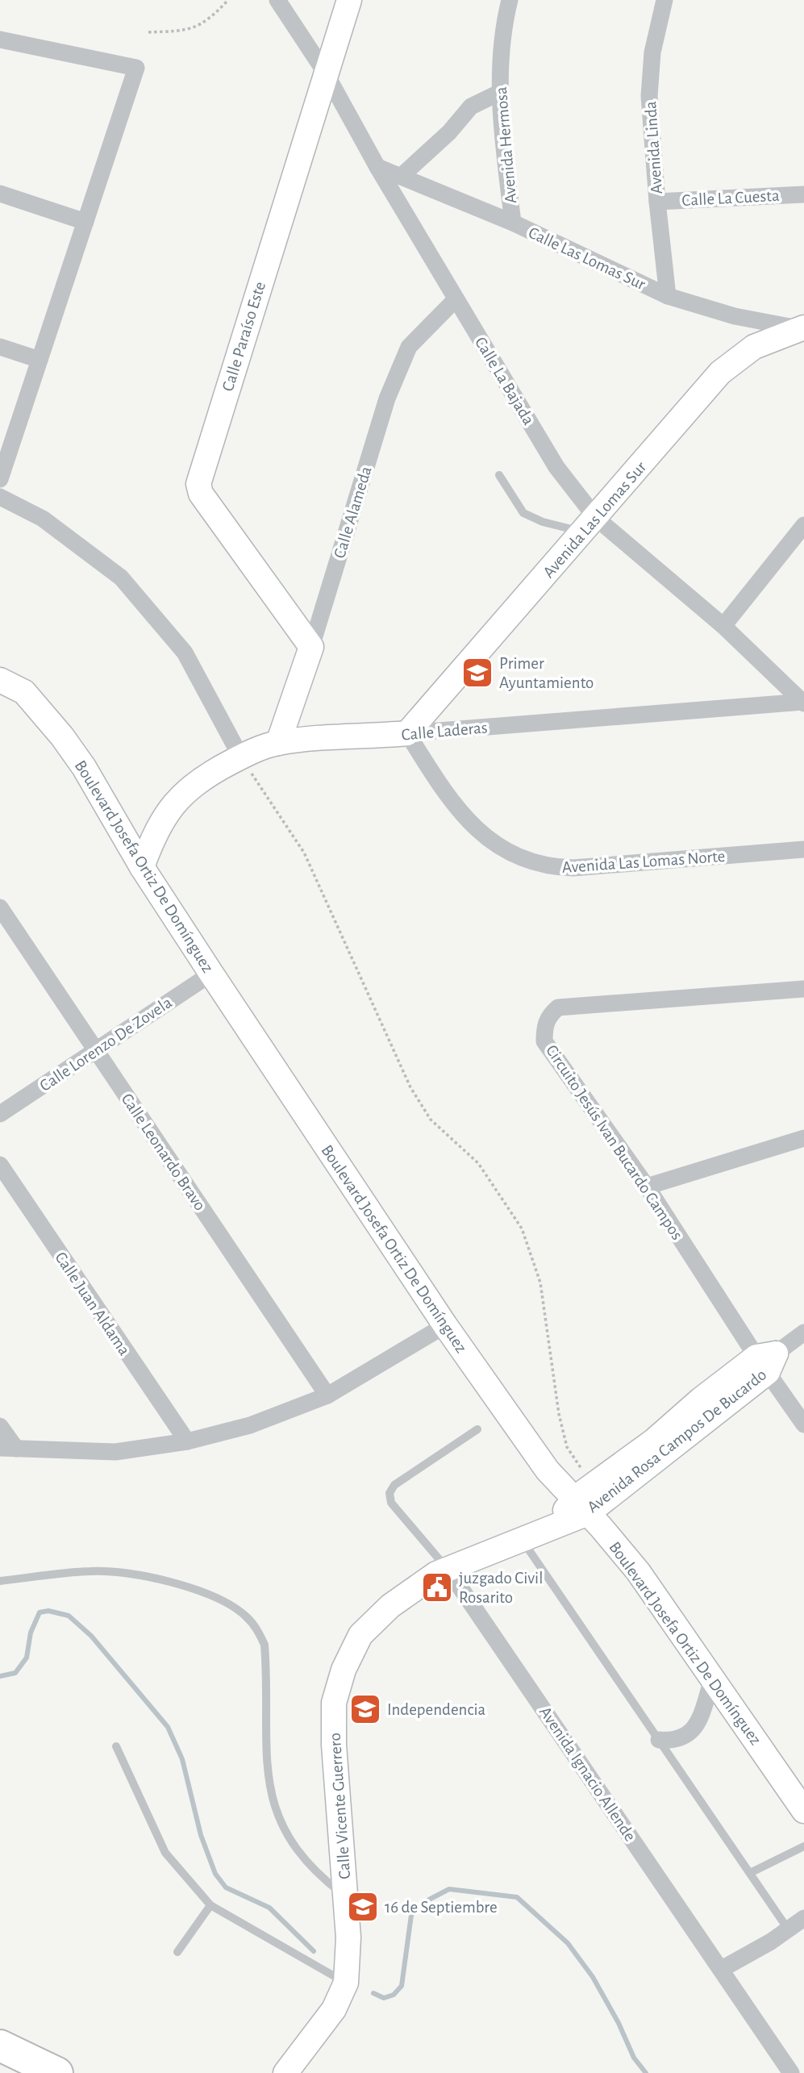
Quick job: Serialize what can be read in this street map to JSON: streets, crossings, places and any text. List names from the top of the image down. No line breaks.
{"streets":{"street":["Avenida Hermosa","Avenida Linda","Calle La Cuesta","Calle Las Lomas Sur","Calle Paraíso Este","Calle La Bajada","Calle Alameda","Avenida Las Lomas Sur","Calle Laderas","Avenida Las Lomas Norte","Boulevard Josefa Ortiz De Domínguez","Calle Lorenzo De Zovela","Circuito Jesús Ivan Bucardo Campos","Calle Leonardo Bravo","Calle Juan Aldama","Avenida Rosa Campos De Bucardo","Avenida Ignacio Allende","Calle Vicente Guerrero"]},"crossings":[["Avenida Hermosa","Calle Las Lomas Sur"],["Avenida Linda","Calle La Cuesta"],["Avenida Linda","Calle Las Lomas Sur"],["Calle Las Lomas Sur","Calle La Bajada"],["Calle Las Lomas Sur","Avenida Las Lomas Sur"],["Calle Paraíso Este","Calle La Bajada"],["Calle Paraíso Este","Calle Alameda"],["Calle La Bajada","Calle Alameda"],["Calle La Bajada","Avenida Las Lomas Sur"],["Calle La Bajada","Calle Laderas"],["Calle Alameda","Calle Laderas"],["Avenida Las Lomas Sur","Calle Laderas"],["Avenida Las Lomas Sur","Avenida Las Lomas Norte"],["Calle Laderas","Avenida Las Lomas Norte"],["Calle Laderas","Boulevard Josefa Ortiz De Domínguez"],["Boulevard Josefa Ortiz De Domínguez","Calle Lorenzo De Zovela"],["Boulevard Josefa Ortiz De Domínguez","Avenida Rosa Campos De Bucardo"],["Calle Lorenzo De Zovela","Calle Leonardo Bravo"],["Circuito Jesús Ivan Bucardo Campos","Avenida Rosa Campos De Bucardo"],["Avenida Ignacio Allende","Calle Vicente Guerrero"]],"places":{"school or university":["Primer Ayuntamiento","Independencia","16 de Septiembre"],"public building":["juzgado Civil Rosarito"]}}
